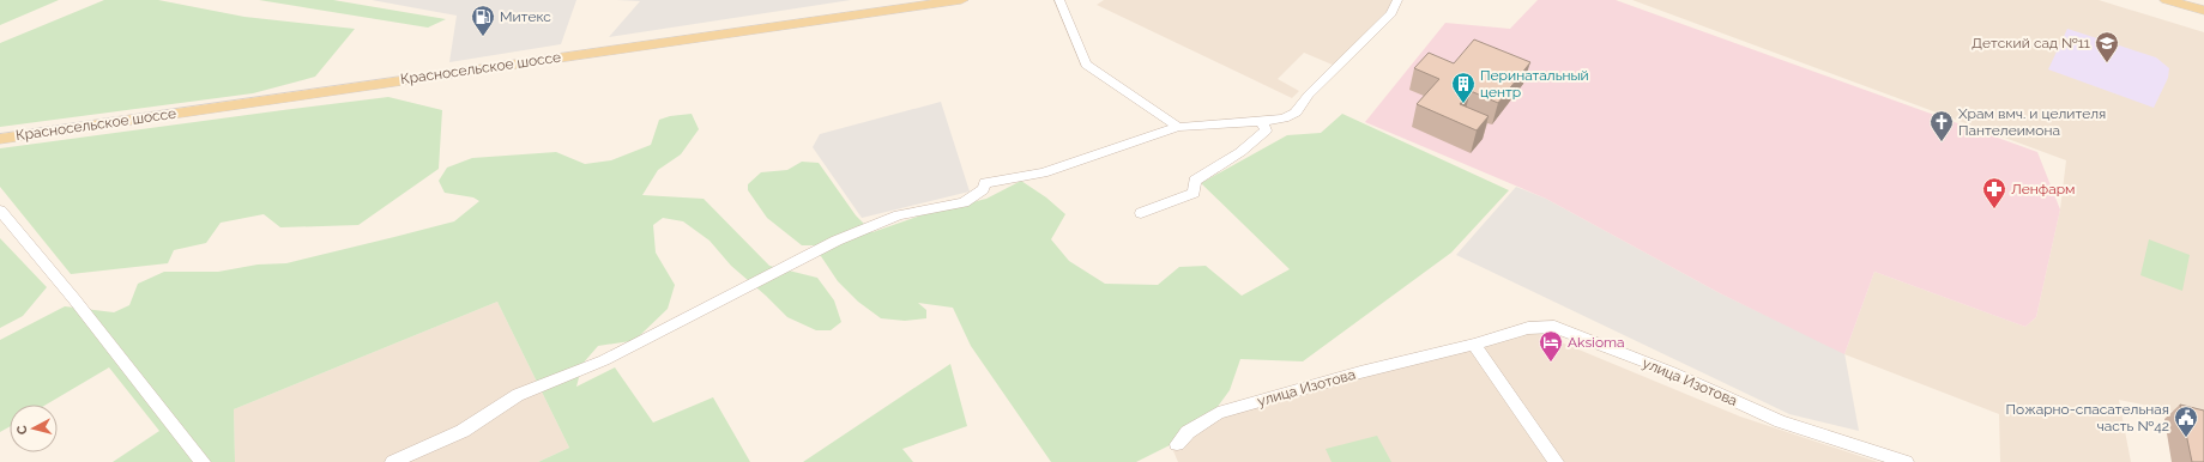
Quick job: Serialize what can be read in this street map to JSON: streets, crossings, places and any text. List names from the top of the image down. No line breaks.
{"streets":{"main road":["Красносельское шоссе"],"street":["улица Изотова"]},"places":{"fuel station":["Митекс"],"school or university":["Детский сад №11"],"building":["Перинатальный центр"],"church":["Храм вмч. и целителя Пантелеимона"],"pharmacy":["Ленфарм"],"hotel":["Aksioma"],"public building":["Пожарно-спасательная часть №42"]},"north":"left"}
